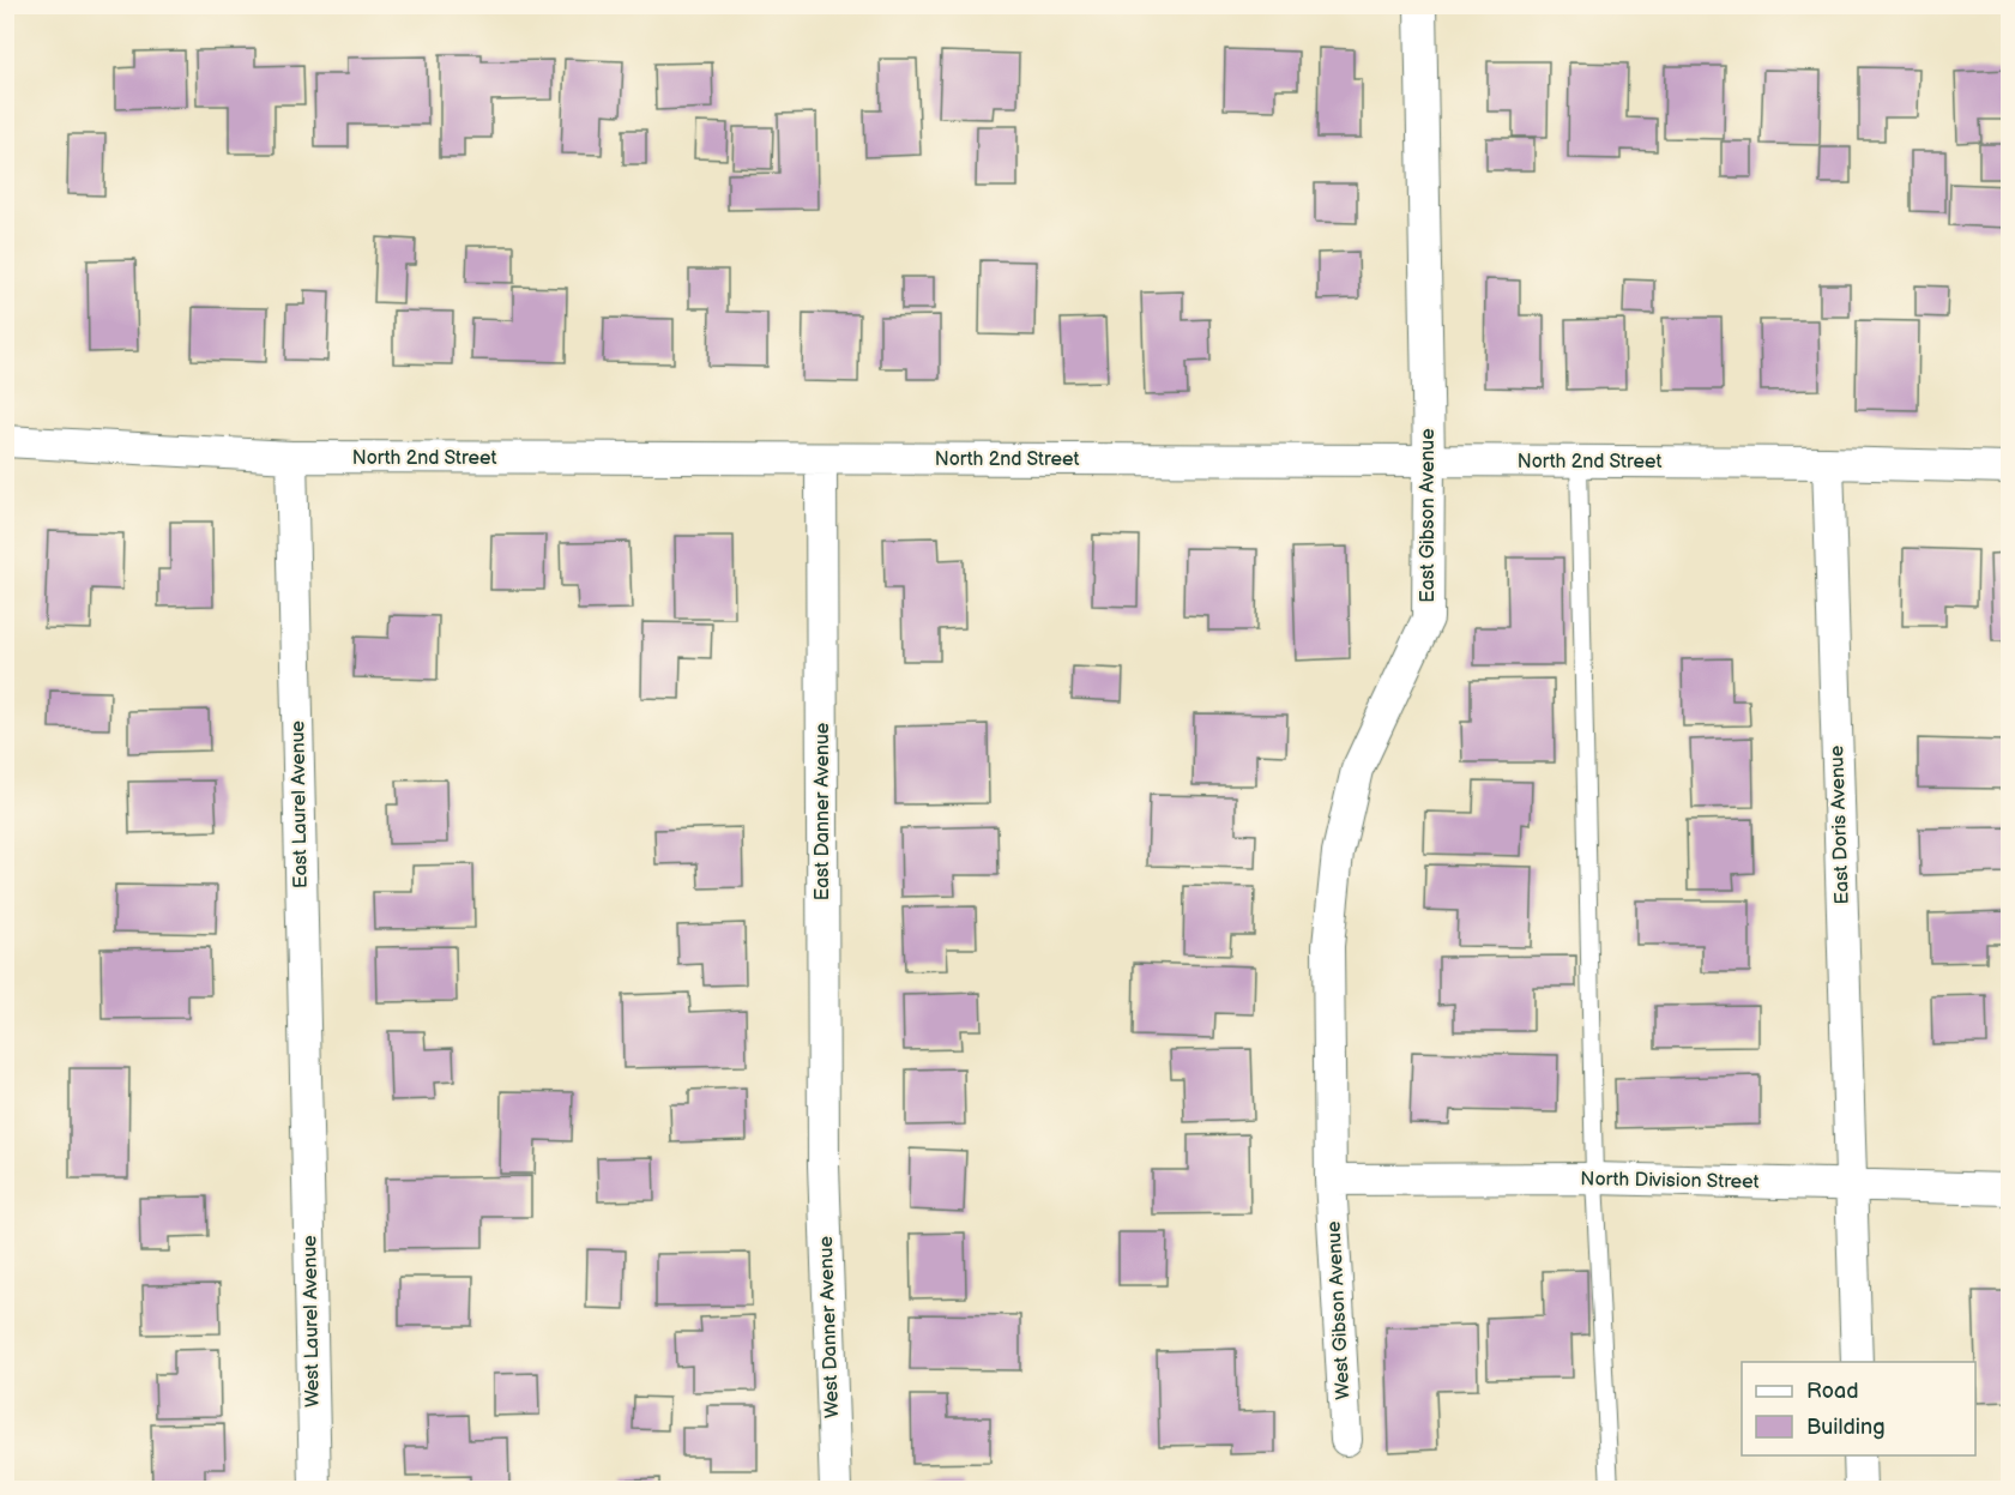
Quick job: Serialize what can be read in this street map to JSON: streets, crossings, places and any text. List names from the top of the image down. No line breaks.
{"streets":{"street":["North 2nd Street","East Gibson Avenue","East Laurel Avenue","East Danner Avenue","East Doris Avenue","North Division Street","West Gibson Avenue","West Laurel Avenue","West Danner Avenue"]},"crossings":[["North 2nd Street","East Gibson Avenue"],["North 2nd Street","East Laurel Avenue"],["North 2nd Street","East Danner Avenue"],["North 2nd Street","East Doris Avenue"],["East Gibson Avenue","North Division Street"],["East Gibson Avenue","West Gibson Avenue"],["East Laurel Avenue","West Laurel Avenue"],["East Danner Avenue","West Danner Avenue"],["East Doris Avenue","North Division Street"],["North Division Street","West Gibson Avenue"]],"legend":["Road","Building"]}
